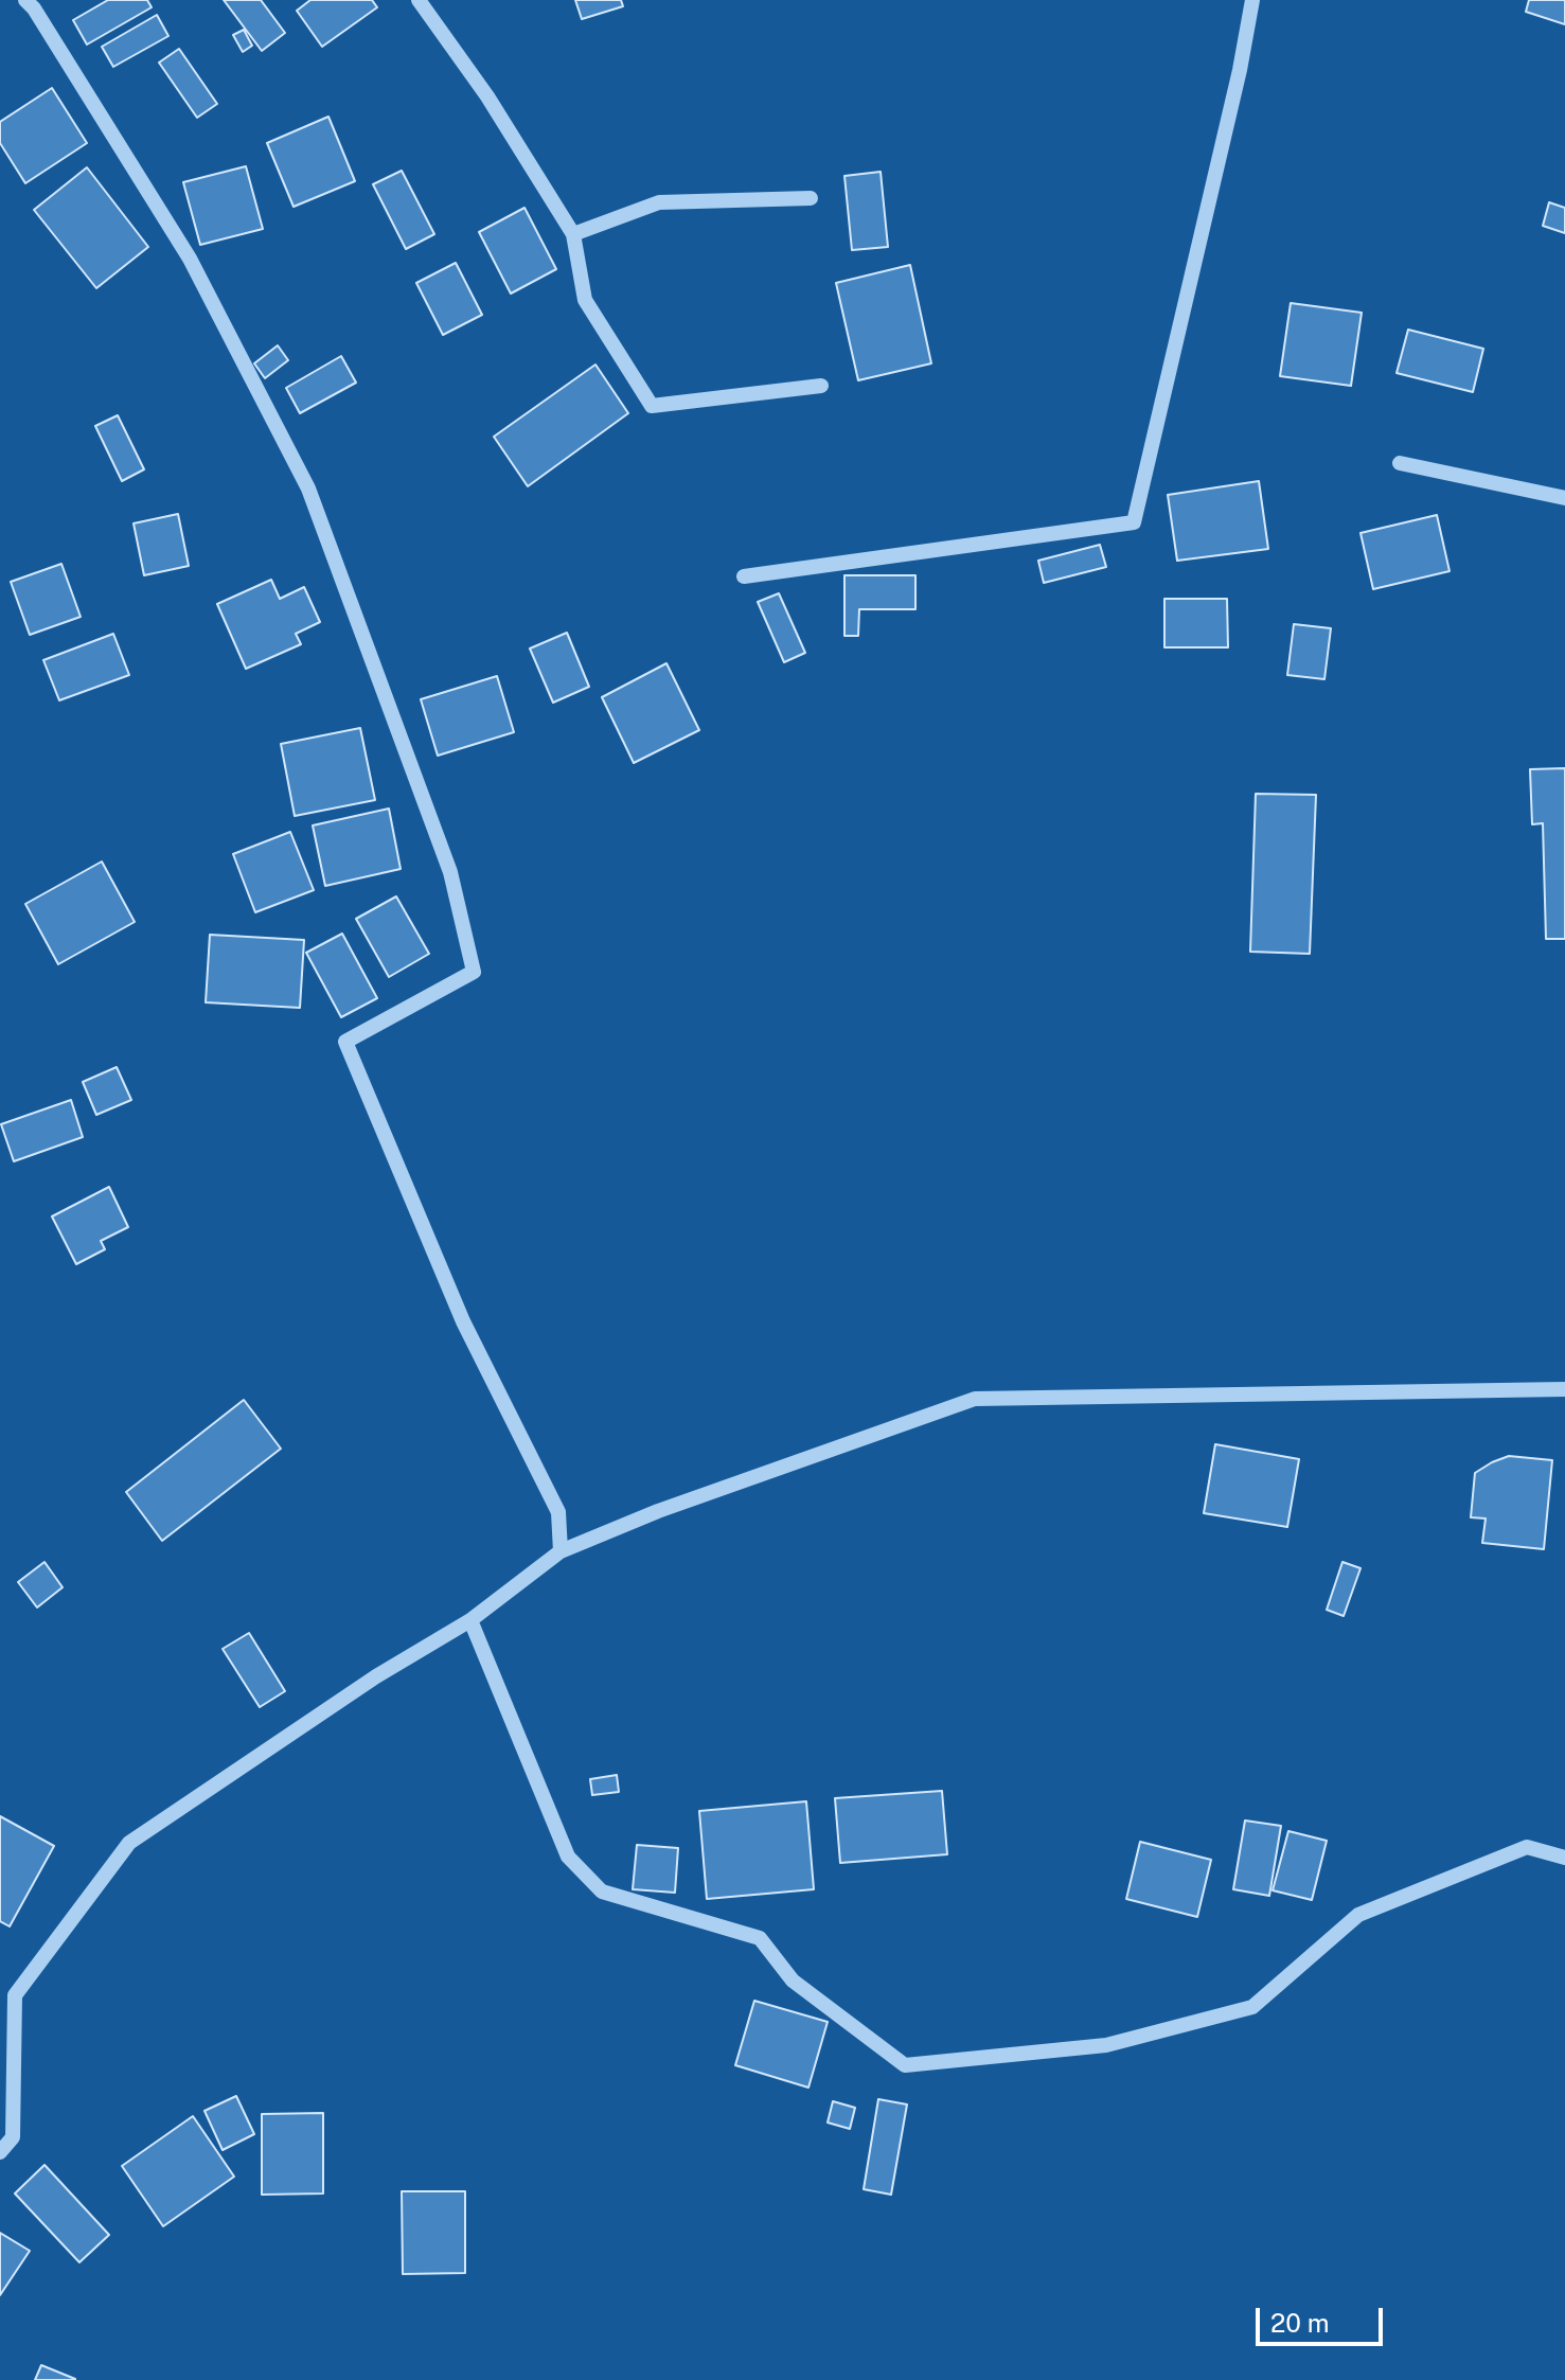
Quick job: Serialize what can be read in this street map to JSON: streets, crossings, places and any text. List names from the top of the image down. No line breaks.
{"scale_bar":"20 m"}
